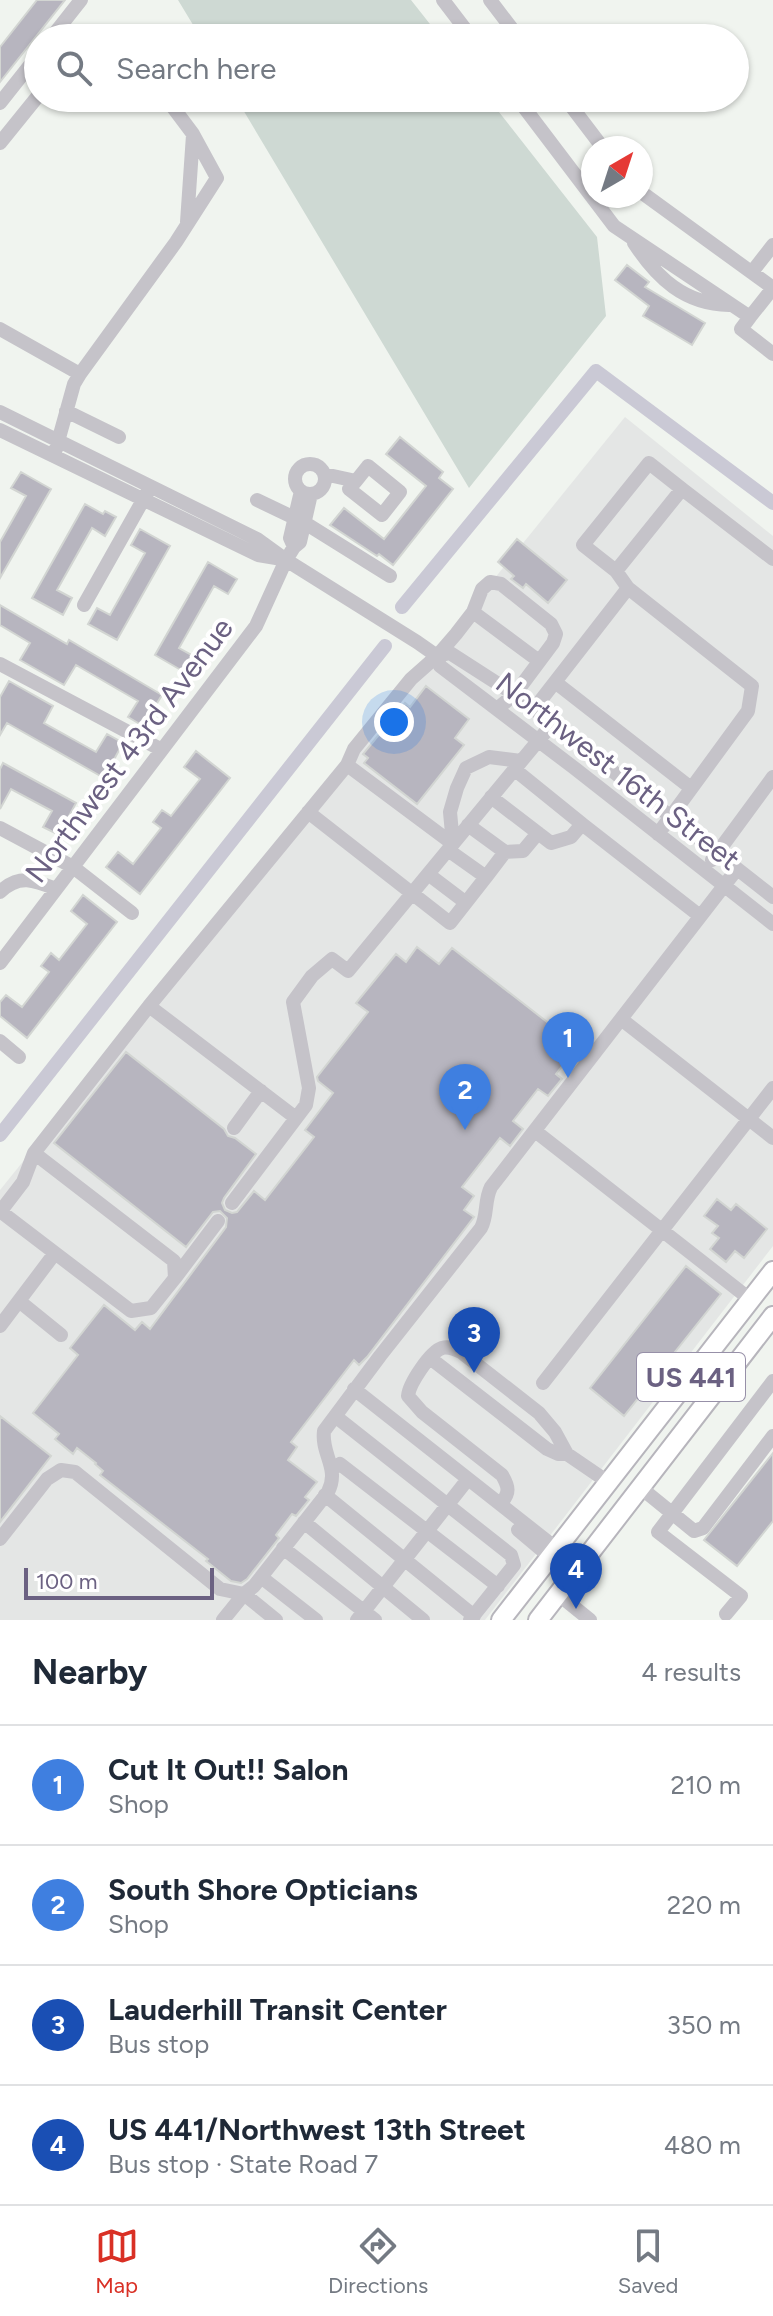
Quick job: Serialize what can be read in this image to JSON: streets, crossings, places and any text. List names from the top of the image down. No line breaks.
{"streets":{"main road":["US 441"],"street":["Northwest 43rd Avenue","Northwest 16th Street"]},"crossings":[["Northwest 43rd Avenue","Northwest 16th Street"]],"scale_bar":"100 m","north":"top right","page":{"search":"Search here","pins":["1","2","3","4"],"scale":"100 m","heading":["Nearby","4 results"],"list":[{"mark":"1","name":"Cut It Out!! Salon","note":"Shop","value":"210 m"},{"mark":"2","name":"South Shore Opticians","note":"Shop","value":"220 m"},{"mark":"3","name":"Lauderhill Transit Center","note":"Bus stop","value":"350 m"},{"mark":"4","name":"US 441/Northwest 13th Street","note":"Bus stop · State Road 7","value":"480 m"}],"nav":["Map","Directions","Saved"]}}
